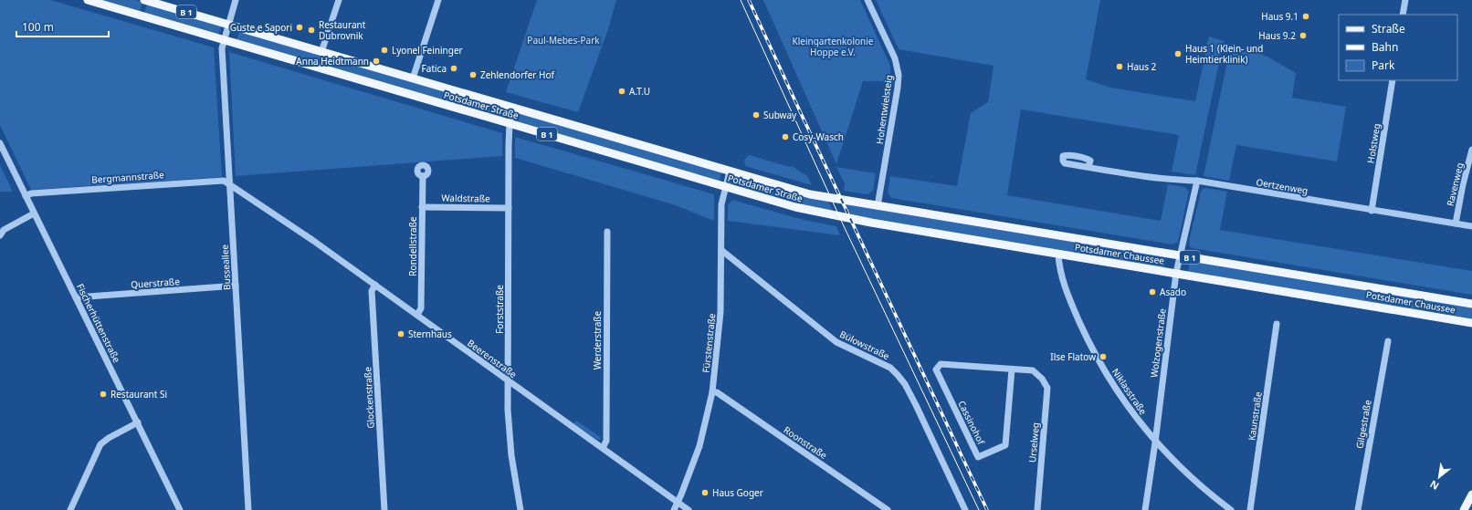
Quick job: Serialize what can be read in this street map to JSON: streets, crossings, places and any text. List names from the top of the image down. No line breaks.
{"streets":{"main road":["B 1","Potsdamer Straße","Potsdamer Chaussee"],"street":["Hohentwielsteig","Holstweg","Bergmannstraße","Ravenweg","Oertzenweg","Waldstraße","Rondellstraße","Busseallee","Querstraße","Forststraße","Fischerhüttenstraße","Werderstraße","Fürstenstraße","Wolzogenstraße","Bülowstraße","Beerenstraße","Niklasstraße","Glockenstraße","Kaunstraße","Cassinohof","Gilgestraße","Roonstraße","Urselweg"]},"crossings":[["Potsdamer Straße","Hohentwielsteig"],["Potsdamer Straße","Potsdamer Chaussee"],["Potsdamer Straße","Busseallee"],["Potsdamer Straße","Forststraße"],["Potsdamer Straße","Fürstenstraße"],["Hohentwielsteig","Potsdamer Chaussee"],["Holstweg","Oertzenweg"],["Bergmannstraße","Busseallee"],["Bergmannstraße","Fischerhüttenstraße"],["Bergmannstraße","Beerenstraße"],["Ravenweg","Oertzenweg"],["Oertzenweg","Wolzogenstraße"],["Waldstraße","Rondellstraße"],["Waldstraße","Forststraße"],["Rondellstraße","Beerenstraße"],["Potsdamer Chaussee","Wolzogenstraße"],["Potsdamer Chaussee","Niklasstraße"],["Busseallee","Querstraße"],["Busseallee","Beerenstraße"],["Querstraße","Fischerhüttenstraße"],["Forststraße","Beerenstraße"],["Werderstraße","Beerenstraße"],["Fürstenstraße","Bülowstraße"],["Fürstenstraße","Beerenstraße"],["Fürstenstraße","Roonstraße"],["Wolzogenstraße","Niklasstraße"],["Beerenstraße","Glockenstraße"],["Cassinohof","Urselweg"]],"parks":["Paul-Mebes-Park","Kleingartenkolonie Hoppe e.V."],"places":["Haus 9.1","Guste e Sapori","Restaurant Dubrovnik","Haus 9.2","Lyonel Feininger","Haus 1 (Klein- und Heimtierklinik)","Anna Heidtmann","Haus 2","Fatica","Zehlendorfer Hof","A.T.U","Subway","Cosy-Wasch","Asado","Sternhaus","Ilse Flatow","Restaurant Si","Haus Goger"],"legend":["Straße","Bahn","Park"],"scale_bar":"100 m","north":"bottom left"}
